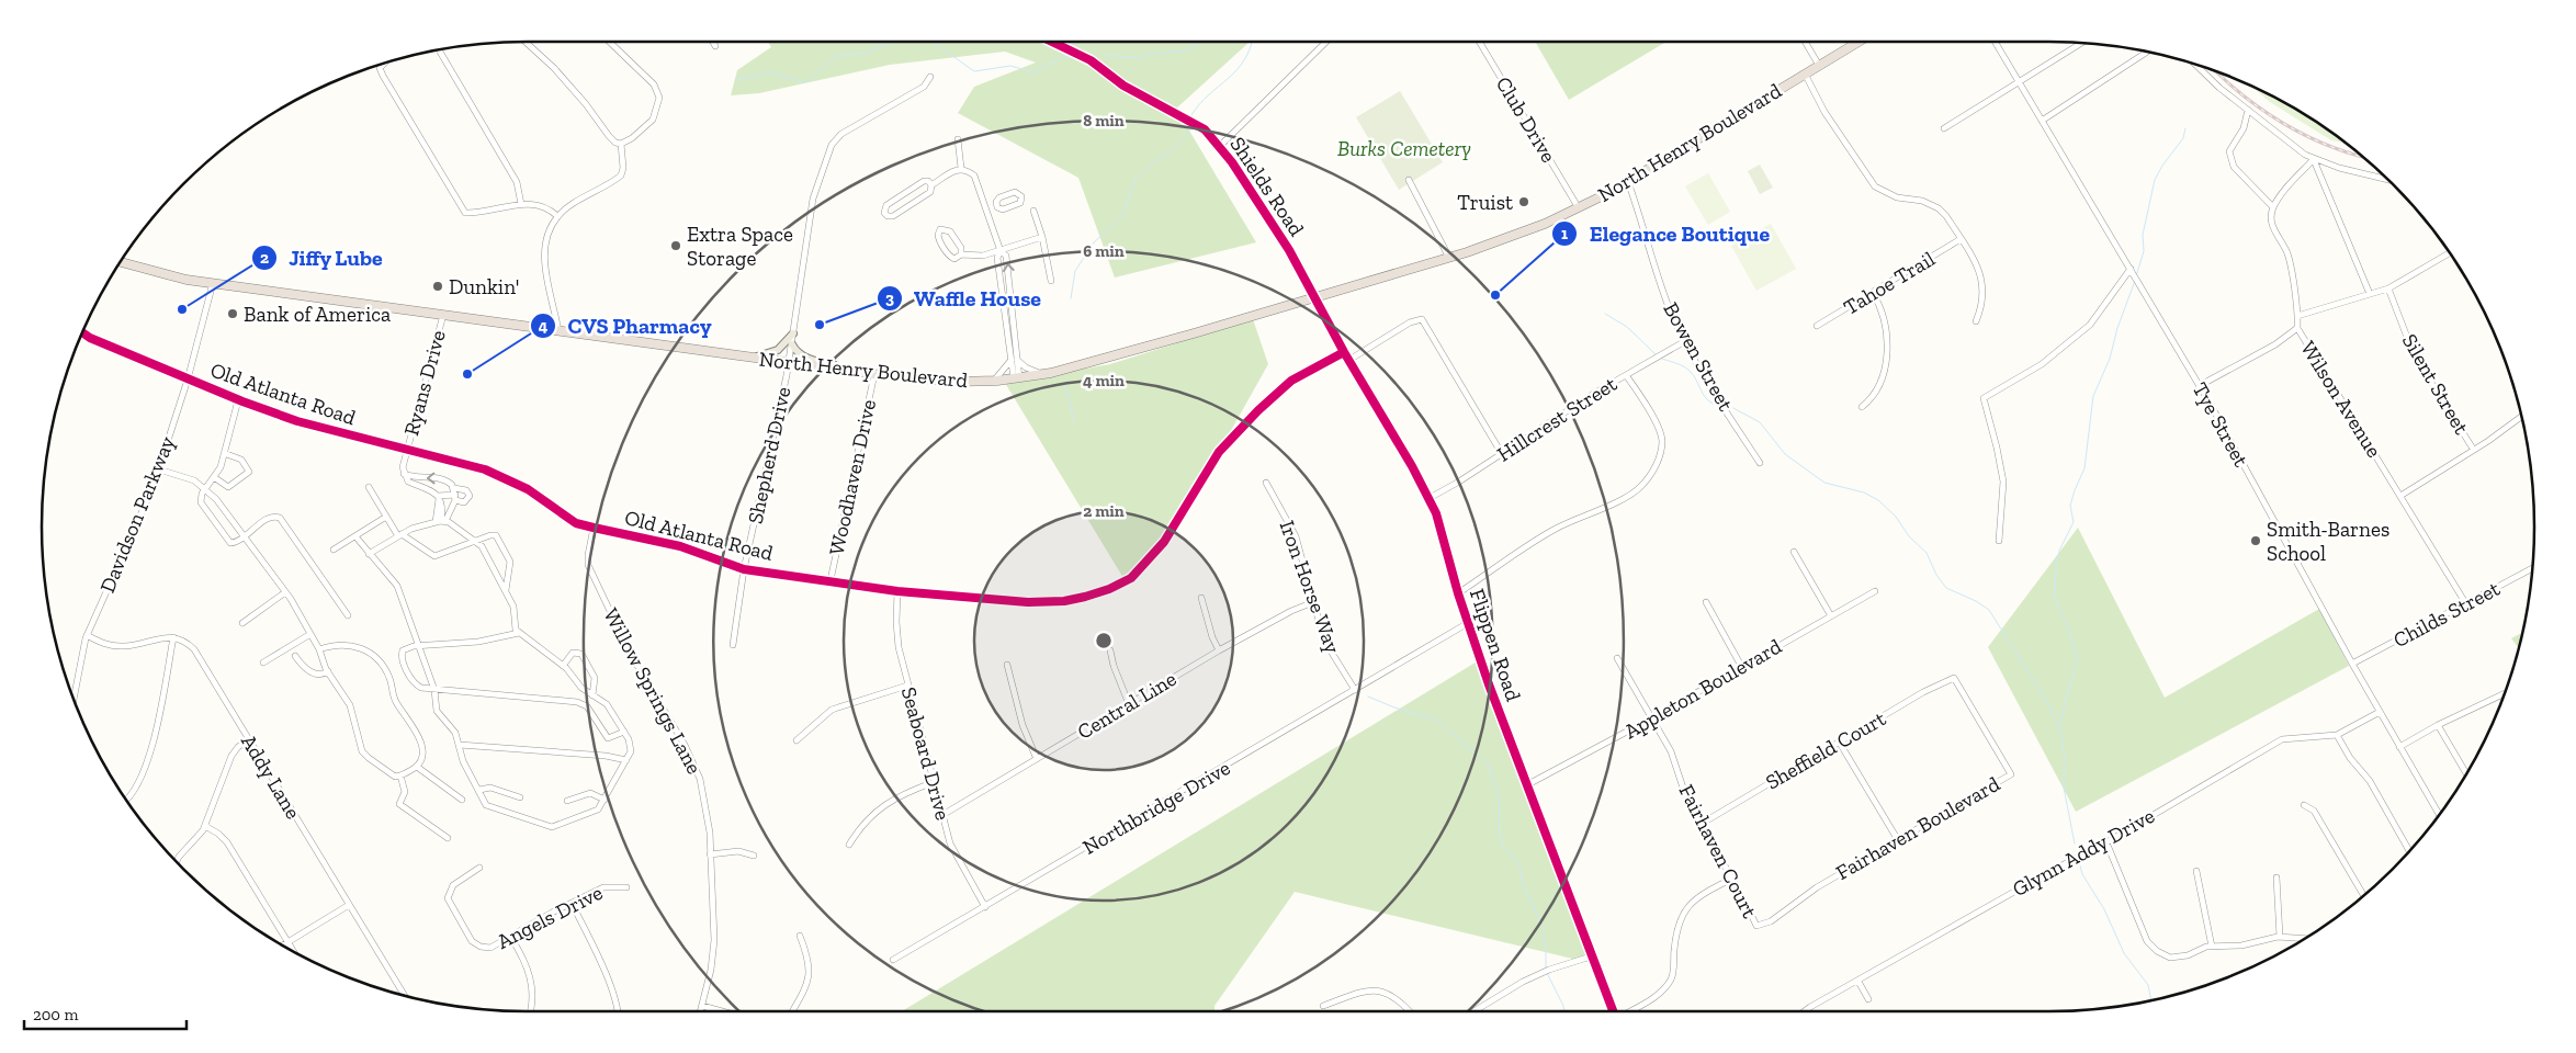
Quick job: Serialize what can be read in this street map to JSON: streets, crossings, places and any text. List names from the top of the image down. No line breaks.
{"streets":{"highway":["North Henry Boulevard"],"street":["Club Drive","Shields Road","Tahoe Trail","Bowen Street","Ryans Drive","Silent Street","Old Atlanta Road","Wilson Avenue","Hillcrest Street","Tye Street","Shepherd Drive","Woodhaven Drive","Davidson Parkway","Iron Horse Way","Childs Street","Flippen Road","Appleton Boulevard","Willow Springs Lane","Central Line","Sheffield Court","Seaboard Drive","Addy Lane","Northbridge Drive","Fairhaven Boulevard","Fairhaven Court","Glynn Addy Drive","Angels Drive"]},"crossings":[["Club Drive","North Henry Boulevard"],["North Henry Boulevard","Shields Road"],["North Henry Boulevard","Bowen Street"],["North Henry Boulevard","Ryans Drive"],["North Henry Boulevard","Shepherd Drive"],["North Henry Boulevard","Woodhaven Drive"],["North Henry Boulevard","Davidson Parkway"],["North Henry Boulevard","Flippen Road"],["Shields Road","Flippen Road"],["Bowen Street","Hillcrest Street"],["Ryans Drive","Old Atlanta Road"],["Old Atlanta Road","Shepherd Drive"],["Old Atlanta Road","Woodhaven Drive"],["Old Atlanta Road","Davidson Parkway"],["Old Atlanta Road","Flippen Road"],["Old Atlanta Road","Willow Springs Lane"],["Old Atlanta Road","Seaboard Drive"],["Wilson Avenue","Childs Street"],["Hillcrest Street","Flippen Road"],["Tye Street","Childs Street"],["Tye Street","Glynn Addy Drive"],["Iron Horse Way","Central Line"],["Iron Horse Way","Northbridge Drive"],["Flippen Road","Appleton Boulevard"],["Flippen Road","Northbridge Drive"],["Appleton Boulevard","Fairhaven Court"],["Central Line","Seaboard Drive"],["Sheffield Court","Fairhaven Boulevard"],["Sheffield Court","Fairhaven Court"],["Seaboard Drive","Northbridge Drive"],["Fairhaven Boulevard","Fairhaven Court"]],"parks":["Burks Cemetery"],"places":["Truist","Extra Space Storage","Dunkin'","Elegance Boutique","Jiffy Lube","Bank of America","Waffle House","CVS Pharmacy","Smith-Barnes School"],"scale_bar":"200 m","rings":["8 min","6 min","4 min","2 min"]}
